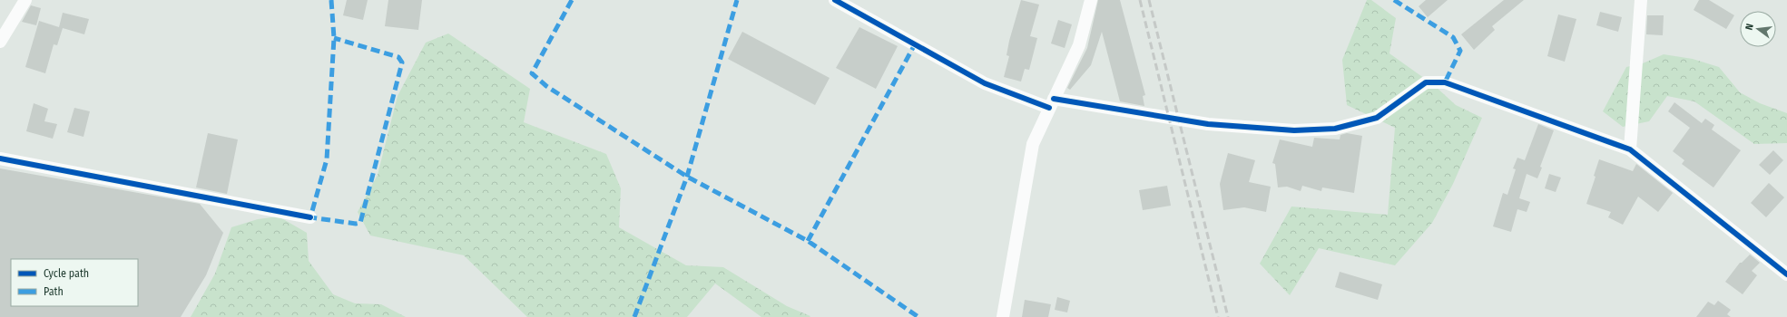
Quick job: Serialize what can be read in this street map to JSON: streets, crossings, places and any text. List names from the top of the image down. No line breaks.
{"legend":["Cycle path","Path"],"north":"left"}
